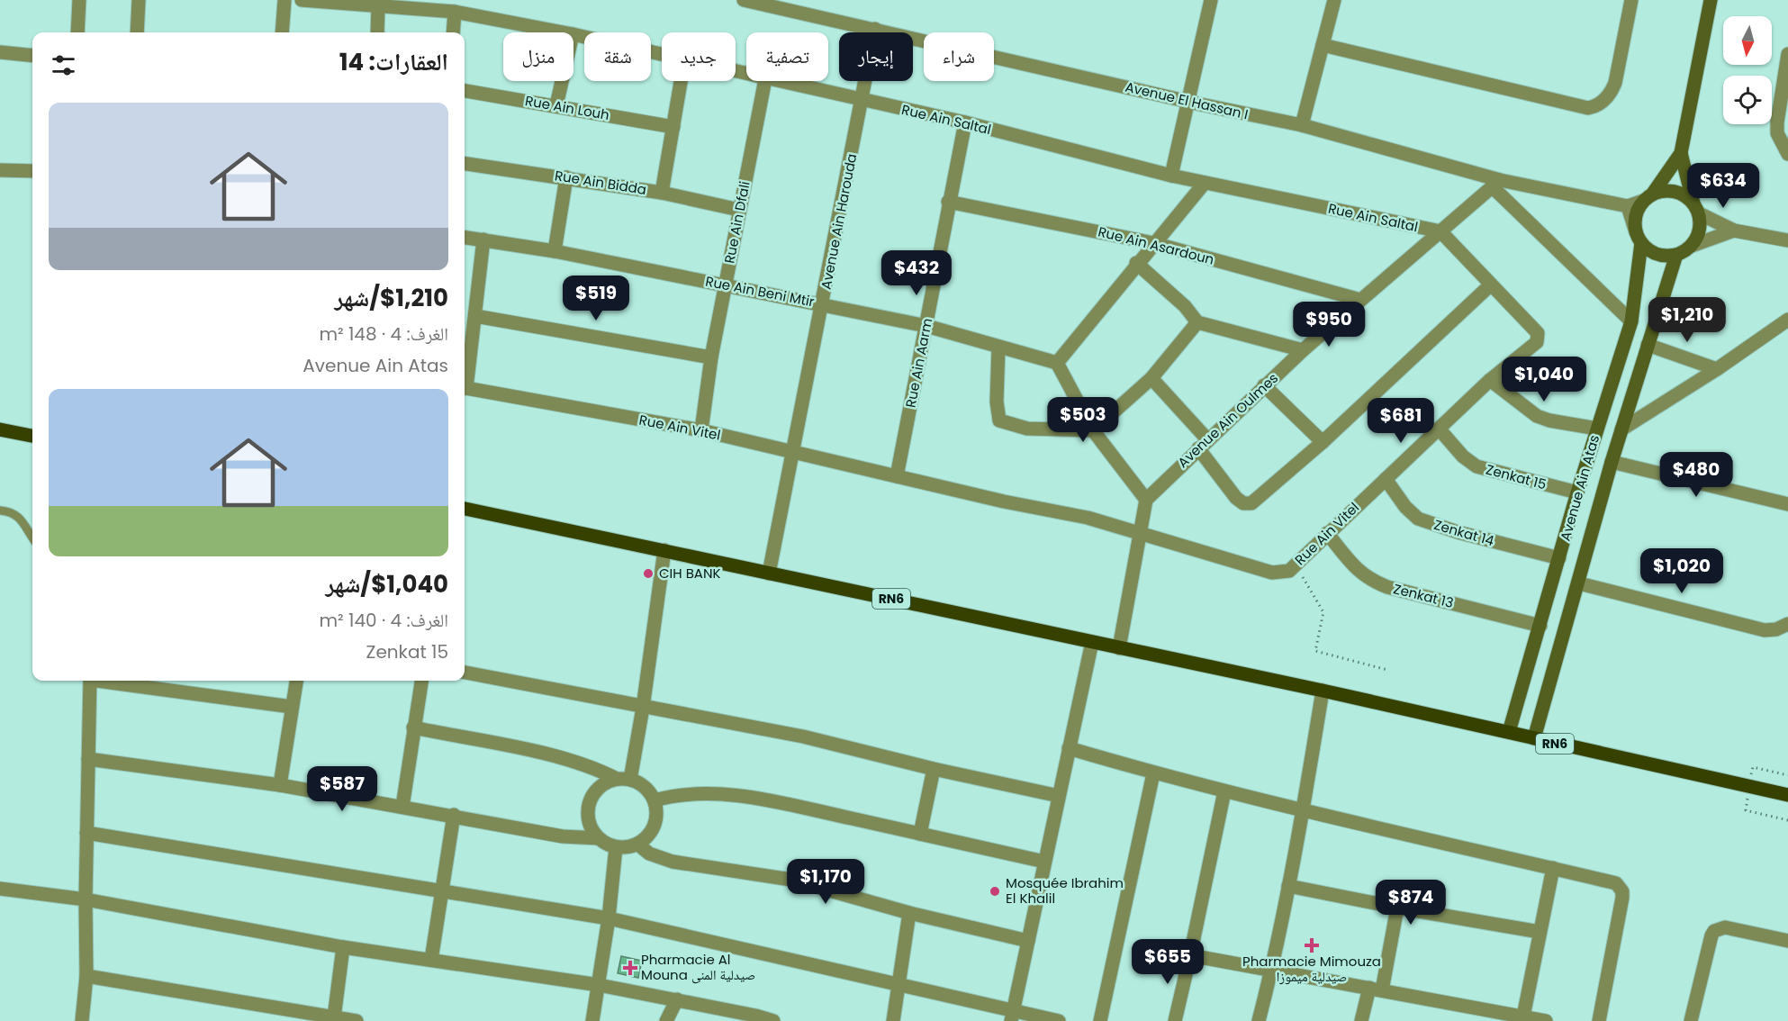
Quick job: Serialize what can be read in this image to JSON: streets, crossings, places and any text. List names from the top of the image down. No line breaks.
{"streets":{"main road":["RN6"],"street":["Avenue El Hassan I","Rue Ain Louh","Rue Ain Saltal","Rue Ain Bidda","Avenue Ain Harouda","Rue Ain Dfali","Rue Ain Asardoun","Rue Ain Beni Mtir","Rue Ain Aarm","Avenue Ain Oulmes","Rue Ain Vitel","Zenkat 15","Avenue Ain Atas","Zenkat 14","Zenkat 13"]},"crossings":[["Avenue El Hassan I","Avenue Ain Harouda"],["Avenue El Hassan I","Avenue Ain Oulmes"],["Rue Ain Saltal","Avenue Ain Harouda"],["Rue Ain Saltal","Rue Ain Aarm"],["Rue Ain Saltal","Avenue Ain Oulmes"],["Rue Ain Bidda","Rue Ain Dfali"],["Avenue Ain Harouda","Rue Ain Beni Mtir"],["Avenue Ain Harouda","Rue Ain Vitel"],["Avenue Ain Harouda","RN6"],["Rue Ain Dfali","Rue Ain Beni Mtir"],["Rue Ain Dfali","Rue Ain Vitel"],["Rue Ain Asardoun","Rue Ain Aarm"],["Rue Ain Asardoun","Avenue Ain Oulmes"],["Rue Ain Beni Mtir","Rue Ain Aarm"],["Rue Ain Aarm","Rue Ain Vitel"],["Rue Ain Vitel","Zenkat 15"],["Rue Ain Vitel","Zenkat 14"],["Rue Ain Vitel","Zenkat 13"],["Zenkat 15","Avenue Ain Atas"],["Avenue Ain Atas","Zenkat 14"],["Avenue Ain Atas","Zenkat 13"],["Avenue Ain Atas","RN6"]],"places":{"other":["CIH BANK","Mosquée Ibrahim El Khalil"],"health":["Pharmacie Mimouza صيدلية ميموزا","Pharmacie Al Mouna صيدلية المنى"]},"north":"bottom","page":{"chip":["شراء","إيجار","تصفية","جديد","شقة","منزل"],"heading":"العقارات: 14","list":[{"name":"$1,210/شهر","note":"الغرف: 4 · 148 m² · Avenue Ain Atas"},{"name":"$1,040/شهر","note":"الغرف: 4 · 140 m² · Zenkat 15"}],"price":["$634","$432","$519","$1,210","$950","$1,040","$503","$681","$480","$1,020","$587","$1,170","$874","$655"]}}
